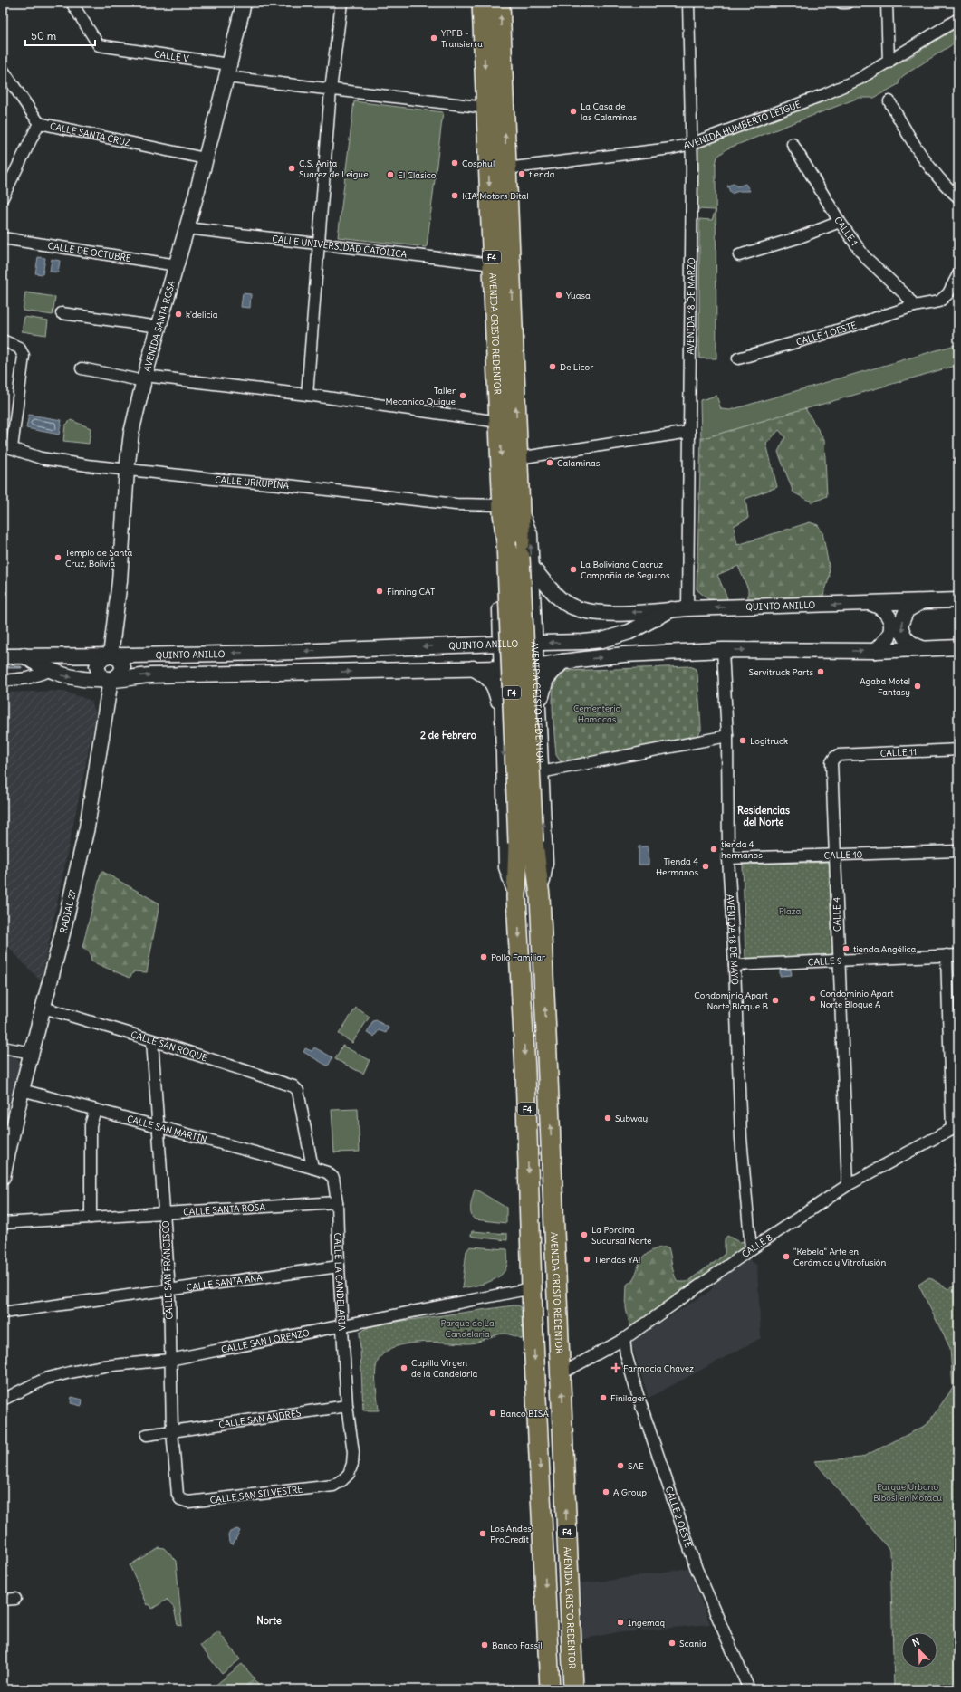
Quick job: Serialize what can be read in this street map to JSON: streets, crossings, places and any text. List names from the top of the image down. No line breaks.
{"streets":{"highway":["F4","AVENIDA CRISTO REDENTOR"],"main road":["AVENIDA SANTA ROSA","QUINTO ANILLO","RADIAL 27"],"street":["CALLE V","AVENIDA HUMBERTO LEIGUE","CALLE SANTA CRUZ","CALLE 1","CALLE UNIVERSIDAD CATÓLICA","CALLE DE OCTUBRE","AVENIDA 18 DE MARZO","CALLE 1 OESTE","CALLE URKUPIÑA","CALLE 11","CALLE 10","CALLE 4","AVENIDA 18 DE MAYO","CALLE 9","CALLE SAN ROQUE","CALLE SAN MARTÍN","CALLE SANTA ROSA","CALLE 8","CALLE SAN FRANCISCO","CALLE LA CANDELARIA","CALLE SANTA ANA","CALLE SAN LORENZO","CALLE SAN ANDRES","CALLE SAN SILVESTRE","CALLE 2 OESTE"]},"crossings":[["CALLE V","AVENIDA SANTA ROSA"],["CALLE V","AVENIDA CRISTO REDENTOR"],["AVENIDA HUMBERTO LEIGUE","AVENIDA 18 DE MARZO"],["AVENIDA HUMBERTO LEIGUE","AVENIDA CRISTO REDENTOR"],["CALLE SANTA CRUZ","AVENIDA SANTA ROSA"],["CALLE 1","CALLE 1 OESTE"],["CALLE UNIVERSIDAD CATÓLICA","AVENIDA SANTA ROSA"],["CALLE UNIVERSIDAD CATÓLICA","AVENIDA CRISTO REDENTOR"],["CALLE DE OCTUBRE","AVENIDA SANTA ROSA"],["AVENIDA 18 DE MARZO","QUINTO ANILLO"],["AVENIDA SANTA ROSA","CALLE URKUPIÑA"],["AVENIDA SANTA ROSA","QUINTO ANILLO"],["AVENIDA CRISTO REDENTOR","CALLE URKUPIÑA"],["AVENIDA CRISTO REDENTOR","QUINTO ANILLO"],["AVENIDA CRISTO REDENTOR","CALLE 8"],["AVENIDA CRISTO REDENTOR","CALLE SAN LORENZO"],["CALLE 11","CALLE 4"],["CALLE 10","CALLE 4"],["CALLE 10","AVENIDA 18 DE MAYO"],["RADIAL 27","CALLE SAN ROQUE"],["RADIAL 27","CALLE SAN MARTÍN"],["CALLE 4","CALLE 9"],["CALLE 4","CALLE 8"],["AVENIDA 18 DE MAYO","CALLE 9"],["AVENIDA 18 DE MAYO","CALLE 8"],["CALLE SAN ROQUE","CALLE SAN MARTÍN"],["CALLE SAN ROQUE","CALLE SAN FRANCISCO"],["CALLE SAN ROQUE","CALLE LA CANDELARIA"],["CALLE SAN MARTÍN","CALLE SAN FRANCISCO"],["CALLE SAN MARTÍN","CALLE LA CANDELARIA"],["CALLE SANTA ROSA","CALLE SAN FRANCISCO"],["CALLE SANTA ROSA","CALLE LA CANDELARIA"],["CALLE 8","CALLE 2 OESTE"],["CALLE SAN FRANCISCO","CALLE SANTA ANA"],["CALLE SAN FRANCISCO","CALLE SAN LORENZO"],["CALLE SAN FRANCISCO","CALLE SAN ANDRES"],["CALLE SAN FRANCISCO","CALLE SAN SILVESTRE"],["CALLE LA CANDELARIA","CALLE SANTA ANA"],["CALLE LA CANDELARIA","CALLE SAN LORENZO"],["CALLE LA CANDELARIA","CALLE SAN ANDRES"],["CALLE LA CANDELARIA","CALLE SAN SILVESTRE"]],"districts":["2 de Febrero","Residencias del Norte","Norte"],"parks":["Cementerio Hamacas","Plaza","Parque de La Candelaria","Parque Urbano Bibosi en Motacu"],"places":{"other":["YPFB - Transierra","La Casa de las Calaminas","Cosphul","C.S. Anita Suarez de Leigue","tienda","El Clásico","KIA Motors Dital","Yuasa","k'delicia","De Licor","Taller Mecanico Quique","Calaminas","Templo de Santa Cruz, Bolivia","La Boliviana Ciacruz Compañía de Seguros","Finning CAT","Servitruck Parts","Agaba Motel Fantasy","Logitruck","tienda 4 hermanos","Tienda 4 Hermanos","tienda Angélica","Pollo Familiar","Condominio Apart Norte Bloque A","Condominio Apart Norte Bloque B","Subway","La Porcina Sucursal Norte","\"Kebela\" Arte en Cerámica y Vitrofusión","Tiendas YA!","Capilla Virgen de la Candelaria","Finilager","Banco BISA","SAE","AiGroup","Los Andes ProCredit","Ingemaq","Scania","Banco Fassil"],"health":["Farmacia Chávez"]},"scale_bar":"50 m","north":"top left"}
